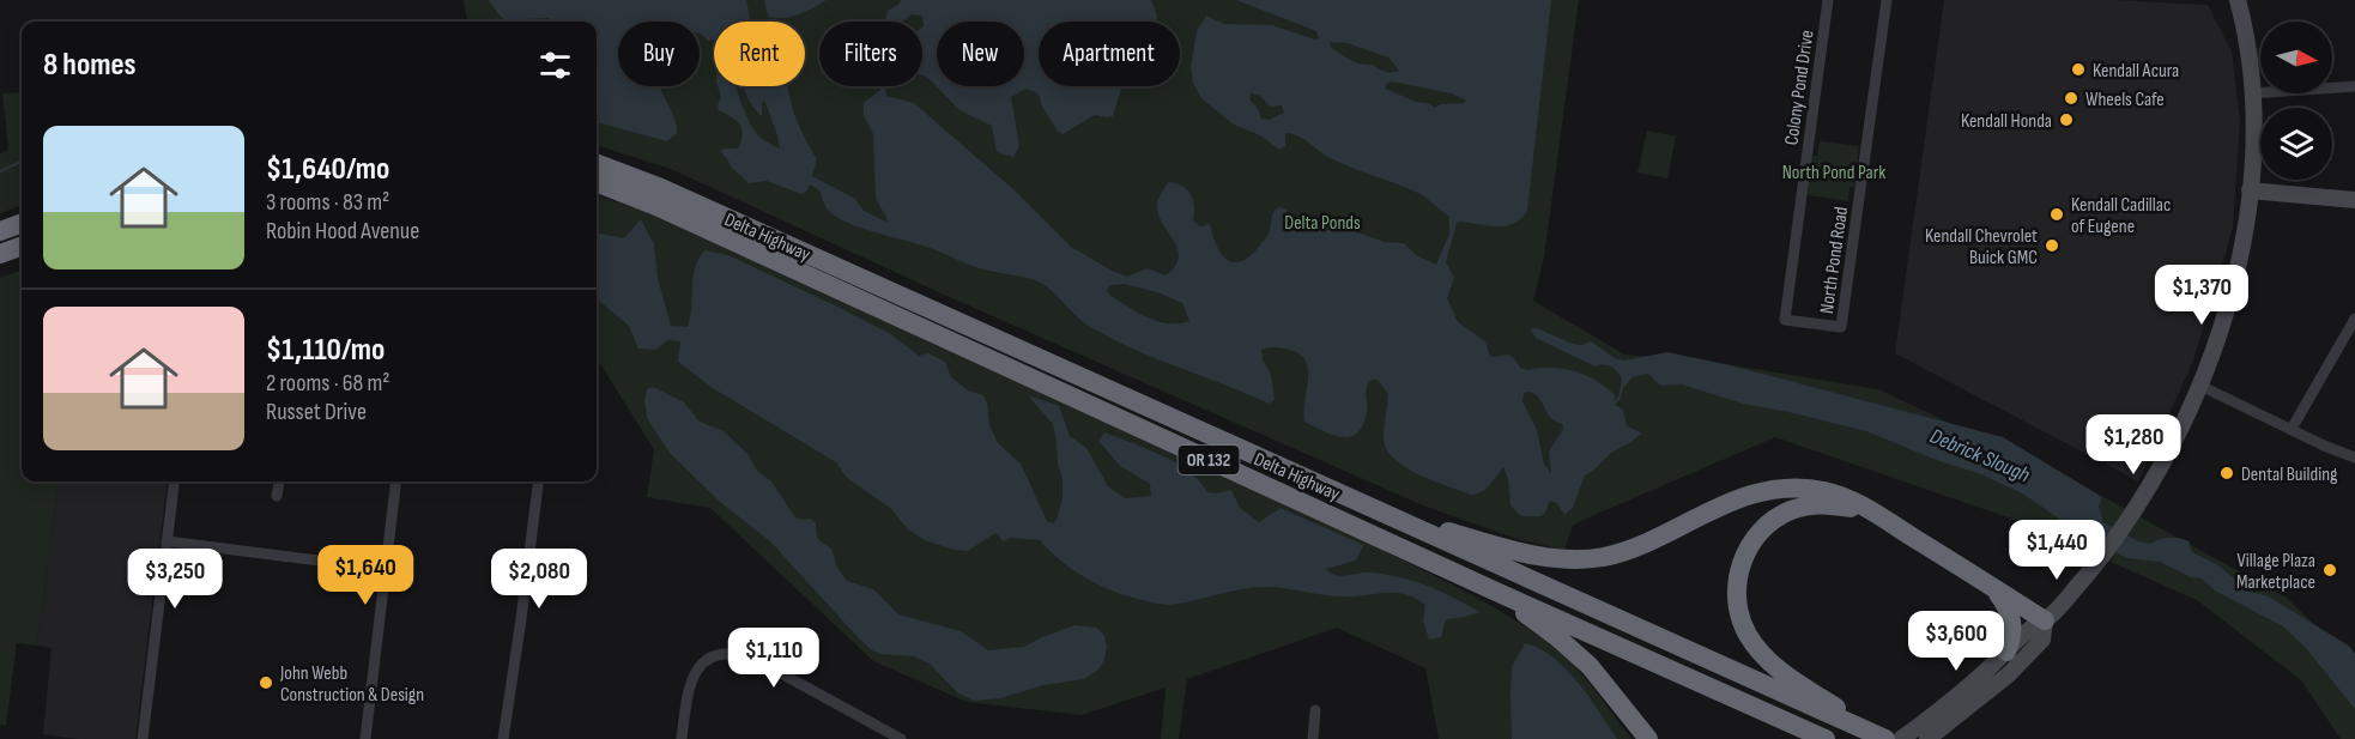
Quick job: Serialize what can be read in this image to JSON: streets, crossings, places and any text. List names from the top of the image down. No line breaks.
{"streets":{"highway":["Delta Highway","OR 132"],"street":["Colony Pond Drive","North Pond Road"]},"crossings":[["Colony Pond Drive","North Pond Road"]],"water":["Debrick Slough"],"parks":["North Pond Park","Delta Ponds"],"places":["Kendall Acura","Wheels Cafe","Kendall Honda","Kendall Cadillac of Eugene","Kendall Chevrolet Buick GMC","Dental Building","Village Plaza Marketplace","John Webb Construction & Design"],"north":"right","page":{"chip":["Buy","Rent","Filters","New","Apartment"],"heading":"8 homes","list":[{"name":"$1,640/mo","note":"3 rooms · 83 m² · Robin Hood Avenue"},{"name":"$1,110/mo","note":"2 rooms · 68 m² · Russet Drive"}],"price":["$1,370","$1,280","$1,440","$1,640","$3,250","$2,080","$3,600","$1,110"]}}
